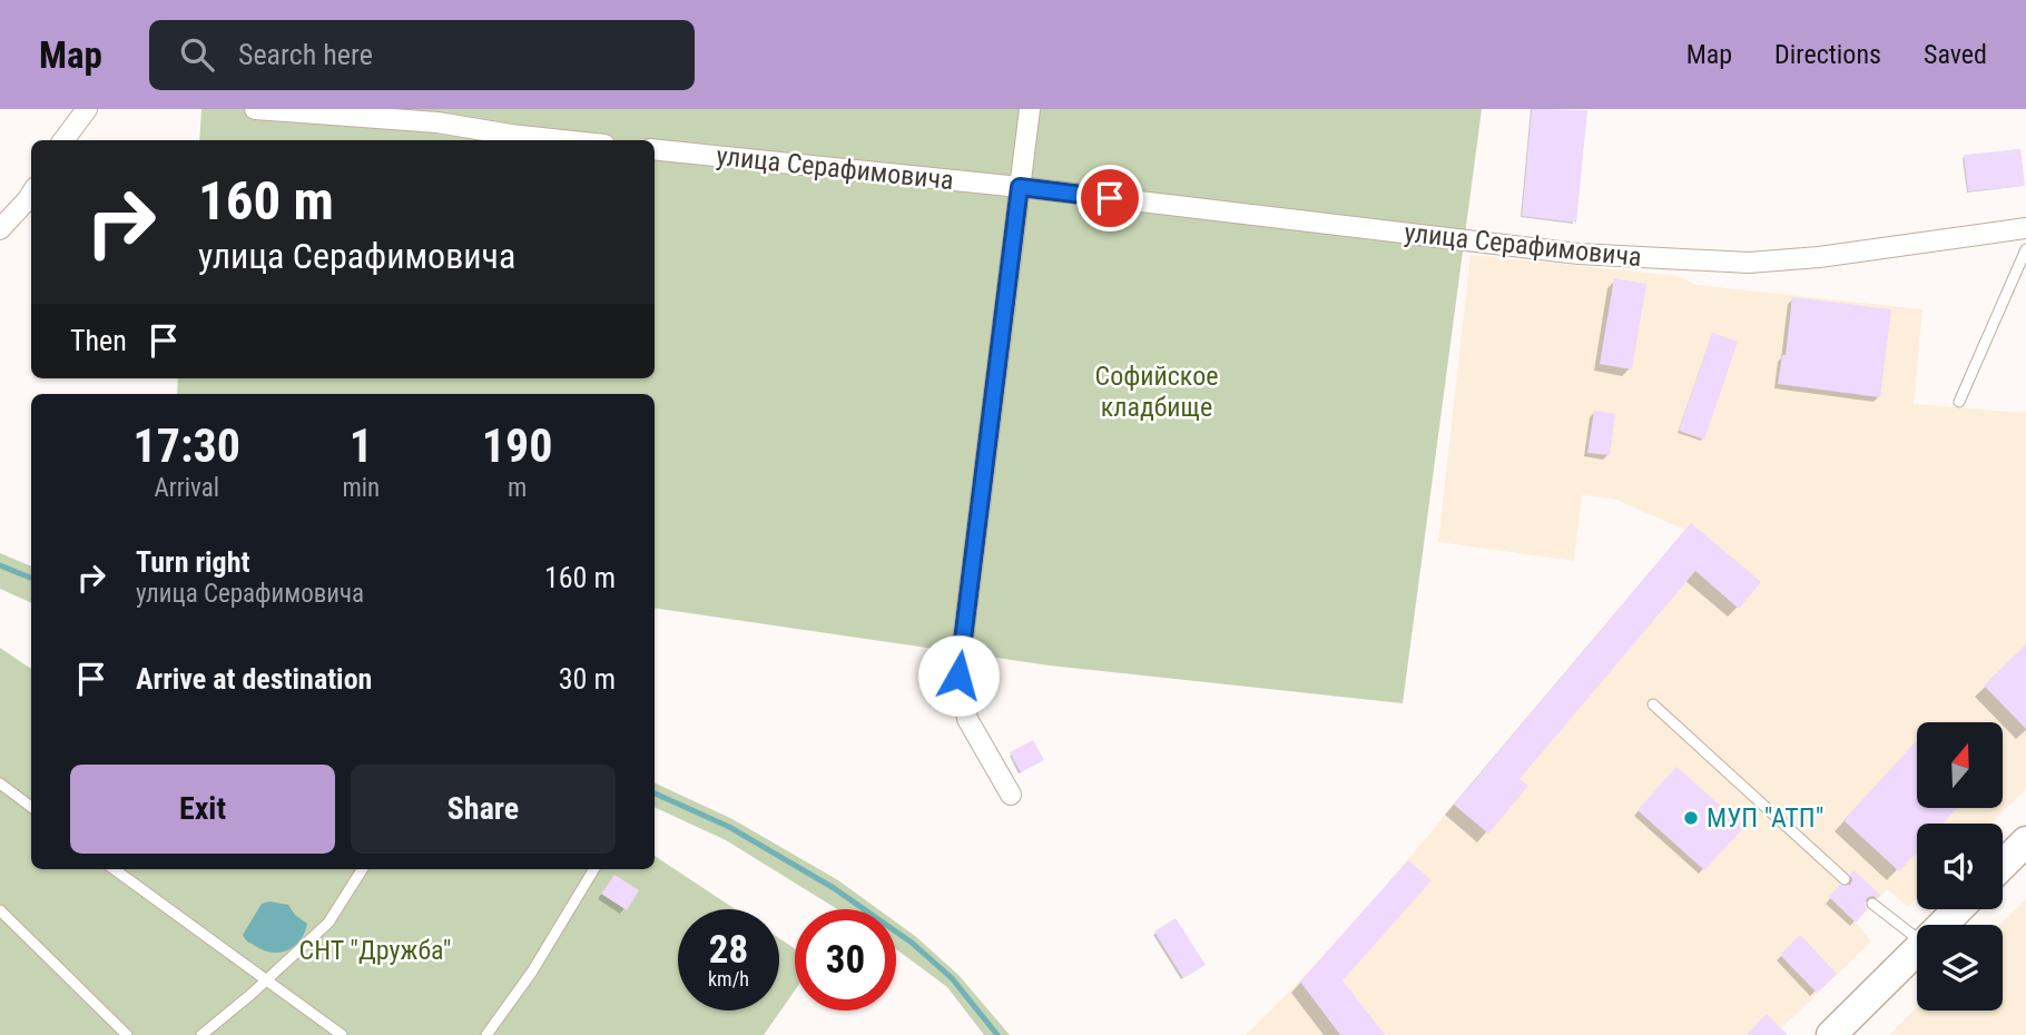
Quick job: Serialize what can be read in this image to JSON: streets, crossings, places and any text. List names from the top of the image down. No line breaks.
{"streets":{"street":["улица Серафимовича"]},"parks":["Софийское кладбище","СНТ \"Дружба\""],"places":["МУП \"АТП\""],"north":"top","page":{"header":"Map","search":"Search here","nav":["Map","Directions","Saved"],"turn":["160 m","улица Серафимовича"],"then":"Then","eta":["17:30","Arrival","1","min","190","m"],"list":[{"name":"Turn right","note":"улица Серафимовича","value":"160 m"},{"name":"Arrive at destination","value":"30 m"}],"buttons":["Exit","Share"],"speed":"28 km/h","limit":"30"}}
